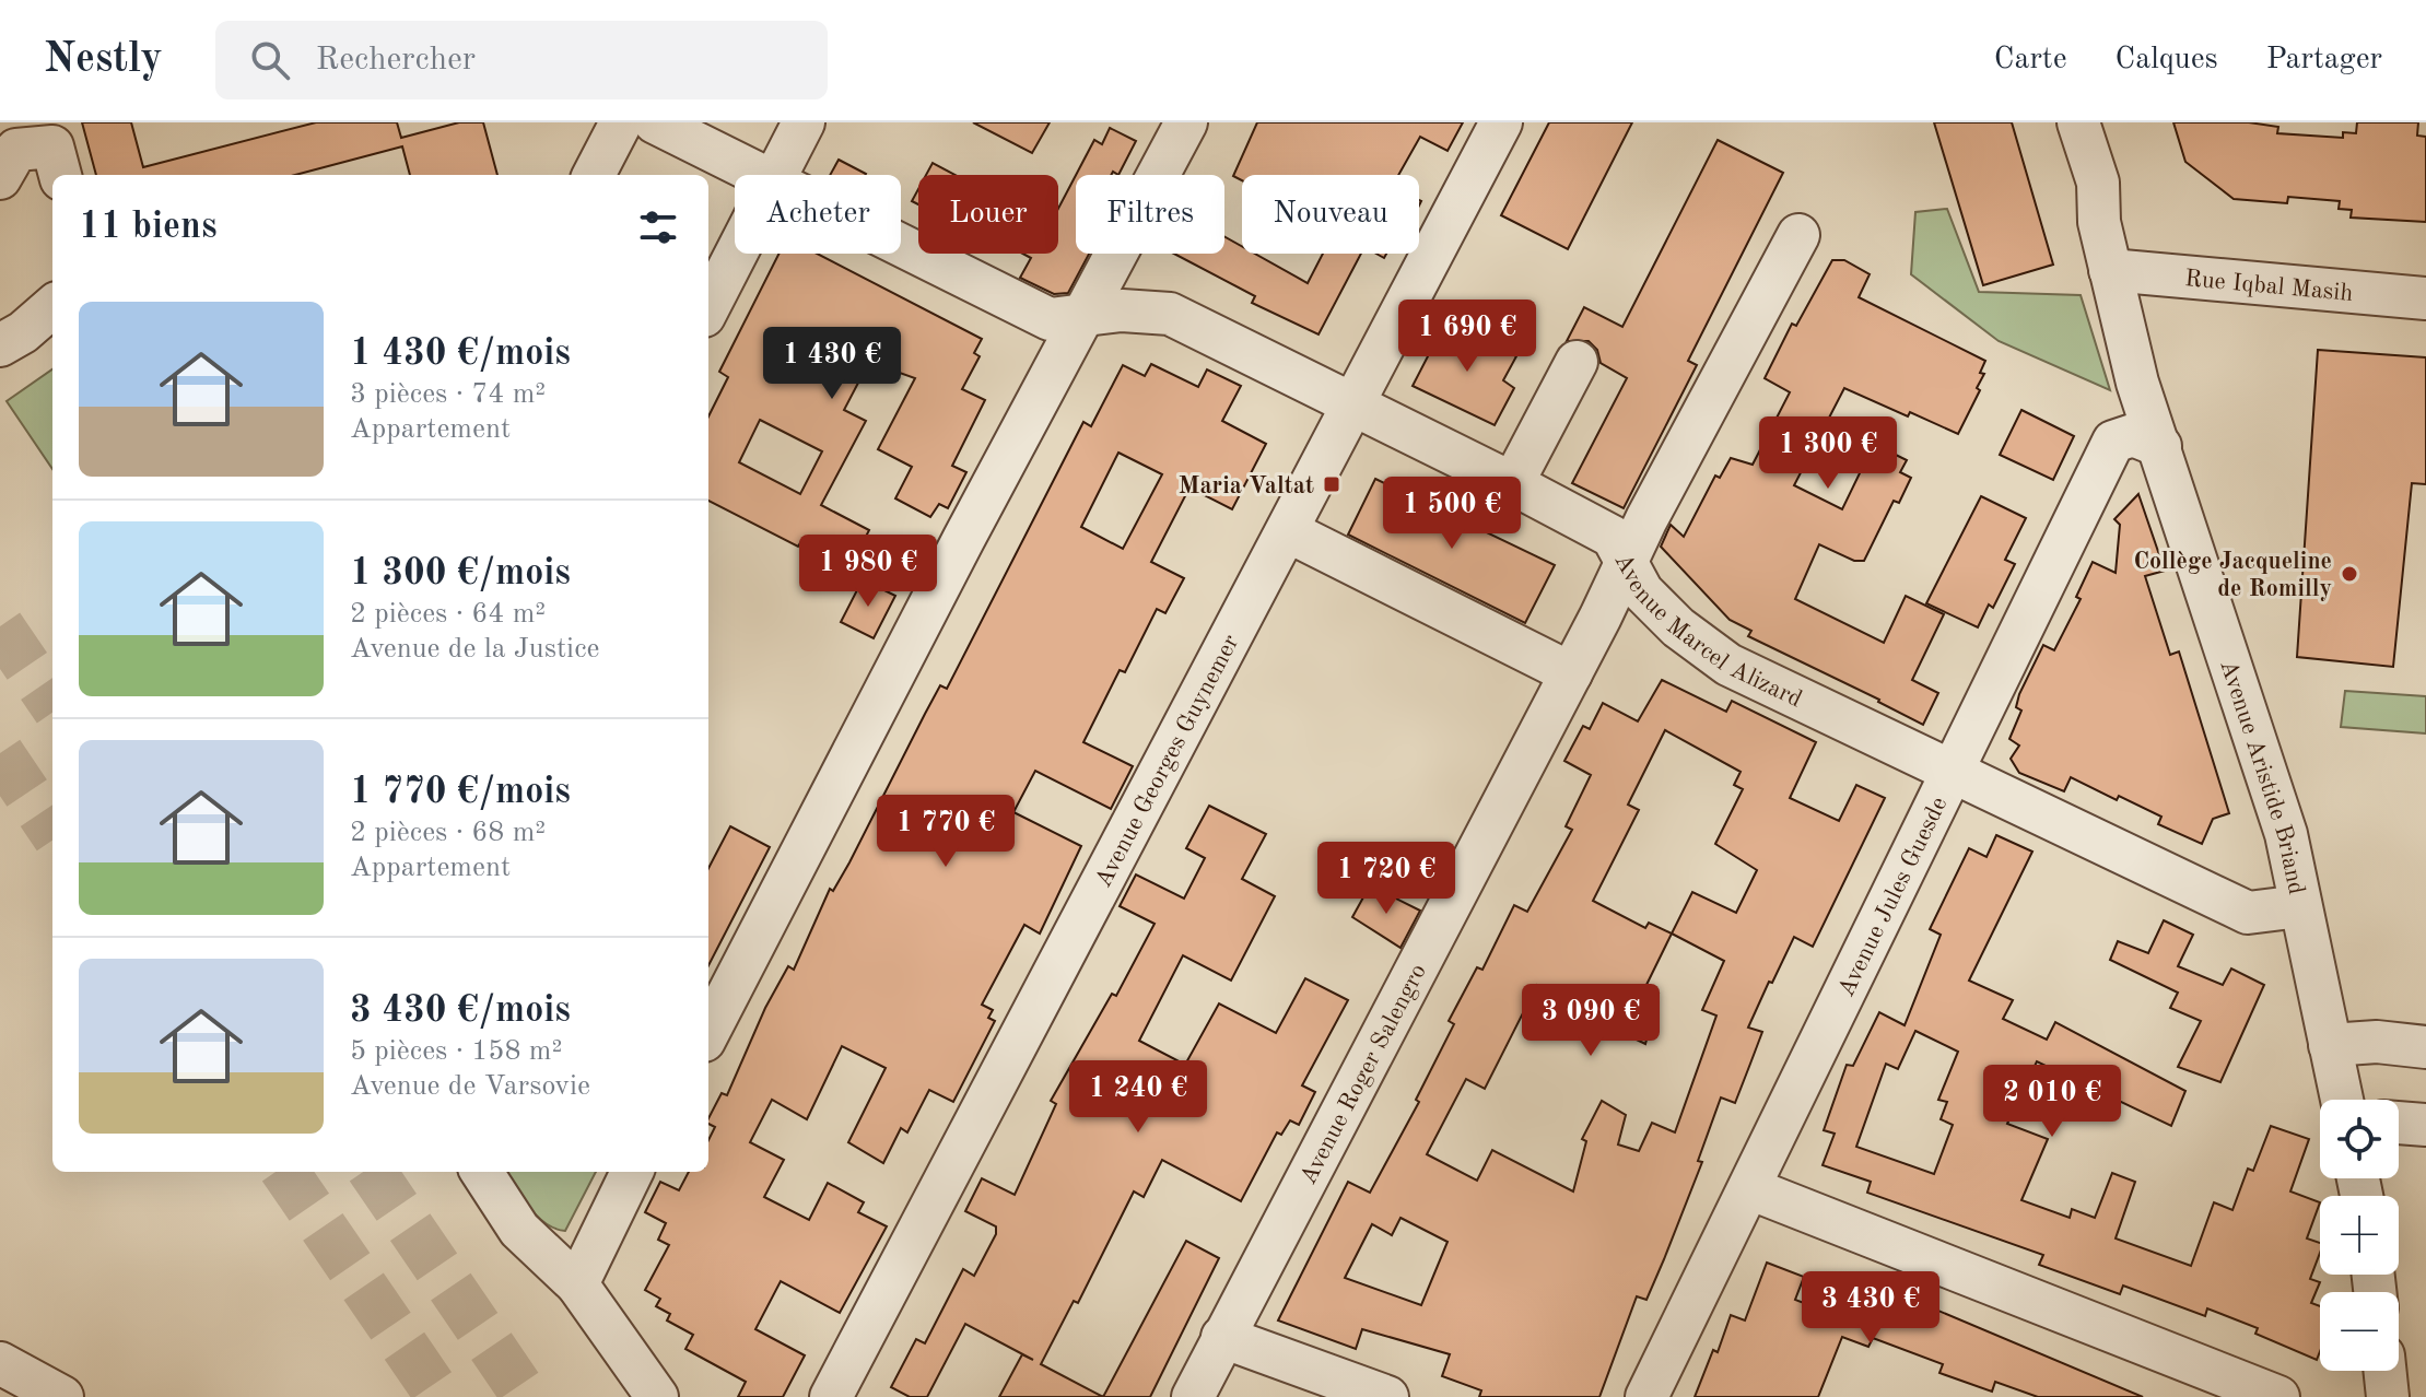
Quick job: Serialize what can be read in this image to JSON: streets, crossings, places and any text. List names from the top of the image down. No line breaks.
{"streets":{"street":["Rue Iqbal Masih","Avenue Marcel Alizard","Avenue Georges Guynemer","Avenue Aristide Briand","Avenue Jules Guesde","Avenue Roger Salengro"]},"crossings":[["Rue Iqbal Masih","Avenue Aristide Briand"],["Avenue Marcel Alizard","Avenue Georges Guynemer"],["Avenue Marcel Alizard","Avenue Aristide Briand"],["Avenue Marcel Alizard","Avenue Jules Guesde"],["Avenue Marcel Alizard","Avenue Roger Salengro"],["Avenue Aristide Briand","Avenue Jules Guesde"]],"places":{"transit":["Maria Valtat"],"other":["Collège Jacqueline de Romilly"]},"page":{"header":"Nestly","search":"Rechercher","nav":["Carte","Calques","Partager"],"chip":["Acheter","Louer","Filtres","Nouveau"],"heading":"11 biens","list":[{"name":"1 430 €/mois","note":"3 pièces · 74 m² · Appartement"},{"name":"1 300 €/mois","note":"2 pièces · 64 m² · Avenue de la Justice"},{"name":"1 770 €/mois","note":"2 pièces · 68 m² · Appartement"},{"name":"3 430 €/mois","note":"5 pièces · 158 m² · Avenue de Varsovie"}],"price":["1 690 €","1 430 €","1 300 €","1 500 €","1 980 €","1 770 €","1 720 €","3 090 €","1 240 €","2 010 €","3 430 €"],"map_buttons":["+","−"]}}
